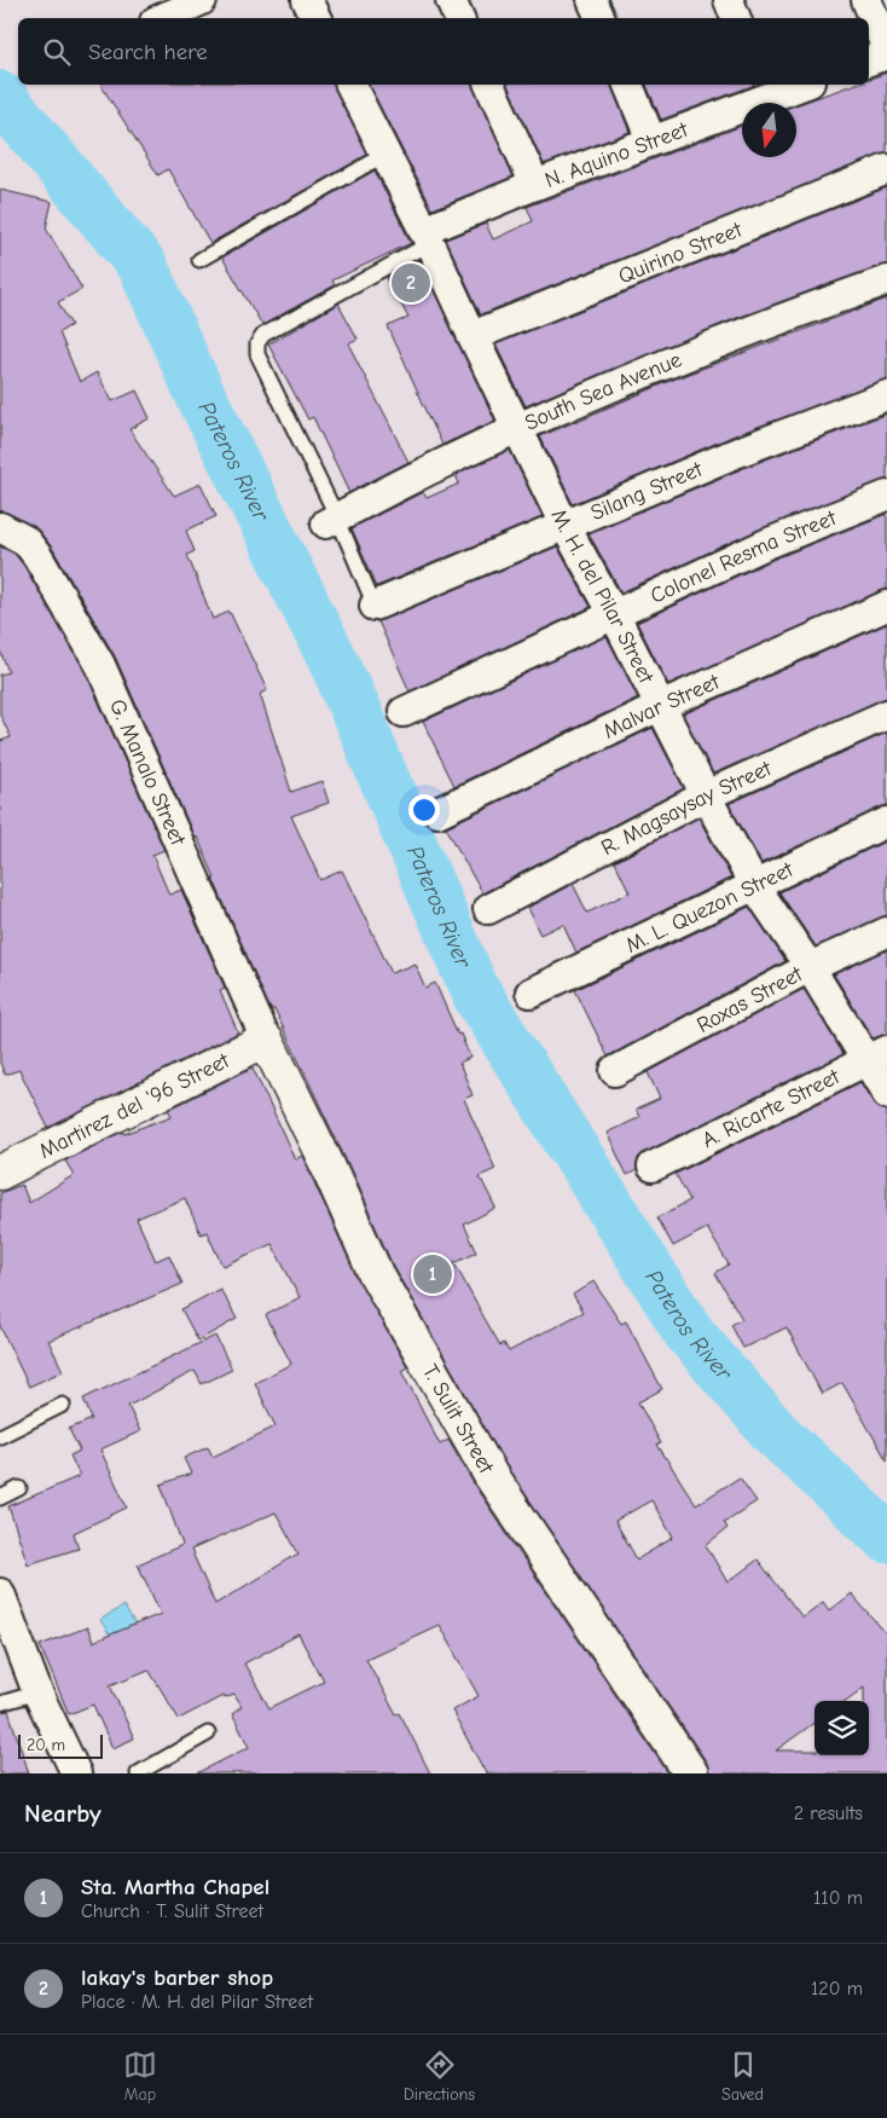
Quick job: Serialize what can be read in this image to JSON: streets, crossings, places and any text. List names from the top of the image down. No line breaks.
{"streets":{"street":["N. Aquino Street","Quirino Street","South Sea Avenue","Silang Street","Colonel Resma Street","M. H. del Pilar Street","Malvar Street","G. Manalo Street","R. Magsaysay Street","M. L. Quezon Street","Roxas Street","Martirez del '96 Street","A. Ricarte Street","T. Sulit Street"]},"crossings":[["N. Aquino Street","M. H. del Pilar Street"],["Quirino Street","M. H. del Pilar Street"],["South Sea Avenue","M. H. del Pilar Street"],["Silang Street","M. H. del Pilar Street"],["Colonel Resma Street","M. H. del Pilar Street"],["M. H. del Pilar Street","Malvar Street"],["M. H. del Pilar Street","R. Magsaysay Street"],["M. H. del Pilar Street","M. L. Quezon Street"],["M. H. del Pilar Street","Roxas Street"],["M. H. del Pilar Street","A. Ricarte Street"],["G. Manalo Street","Martirez del '96 Street"],["G. Manalo Street","T. Sulit Street"],["Martirez del '96 Street","T. Sulit Street"]],"water":["Pateros River"],"scale_bar":"20 m","north":"bottom","page":{"search":"Search here","pins":["2","1"],"scale":"20 m","heading":["Nearby","2 results"],"list":[{"mark":"1","name":"Sta. Martha Chapel","note":"Church · T. Sulit Street","value":"110 m"},{"mark":"2","name":"lakay's barber shop","note":"Place · M. H. del Pilar Street","value":"120 m"}],"nav":["Map","Directions","Saved"]}}
